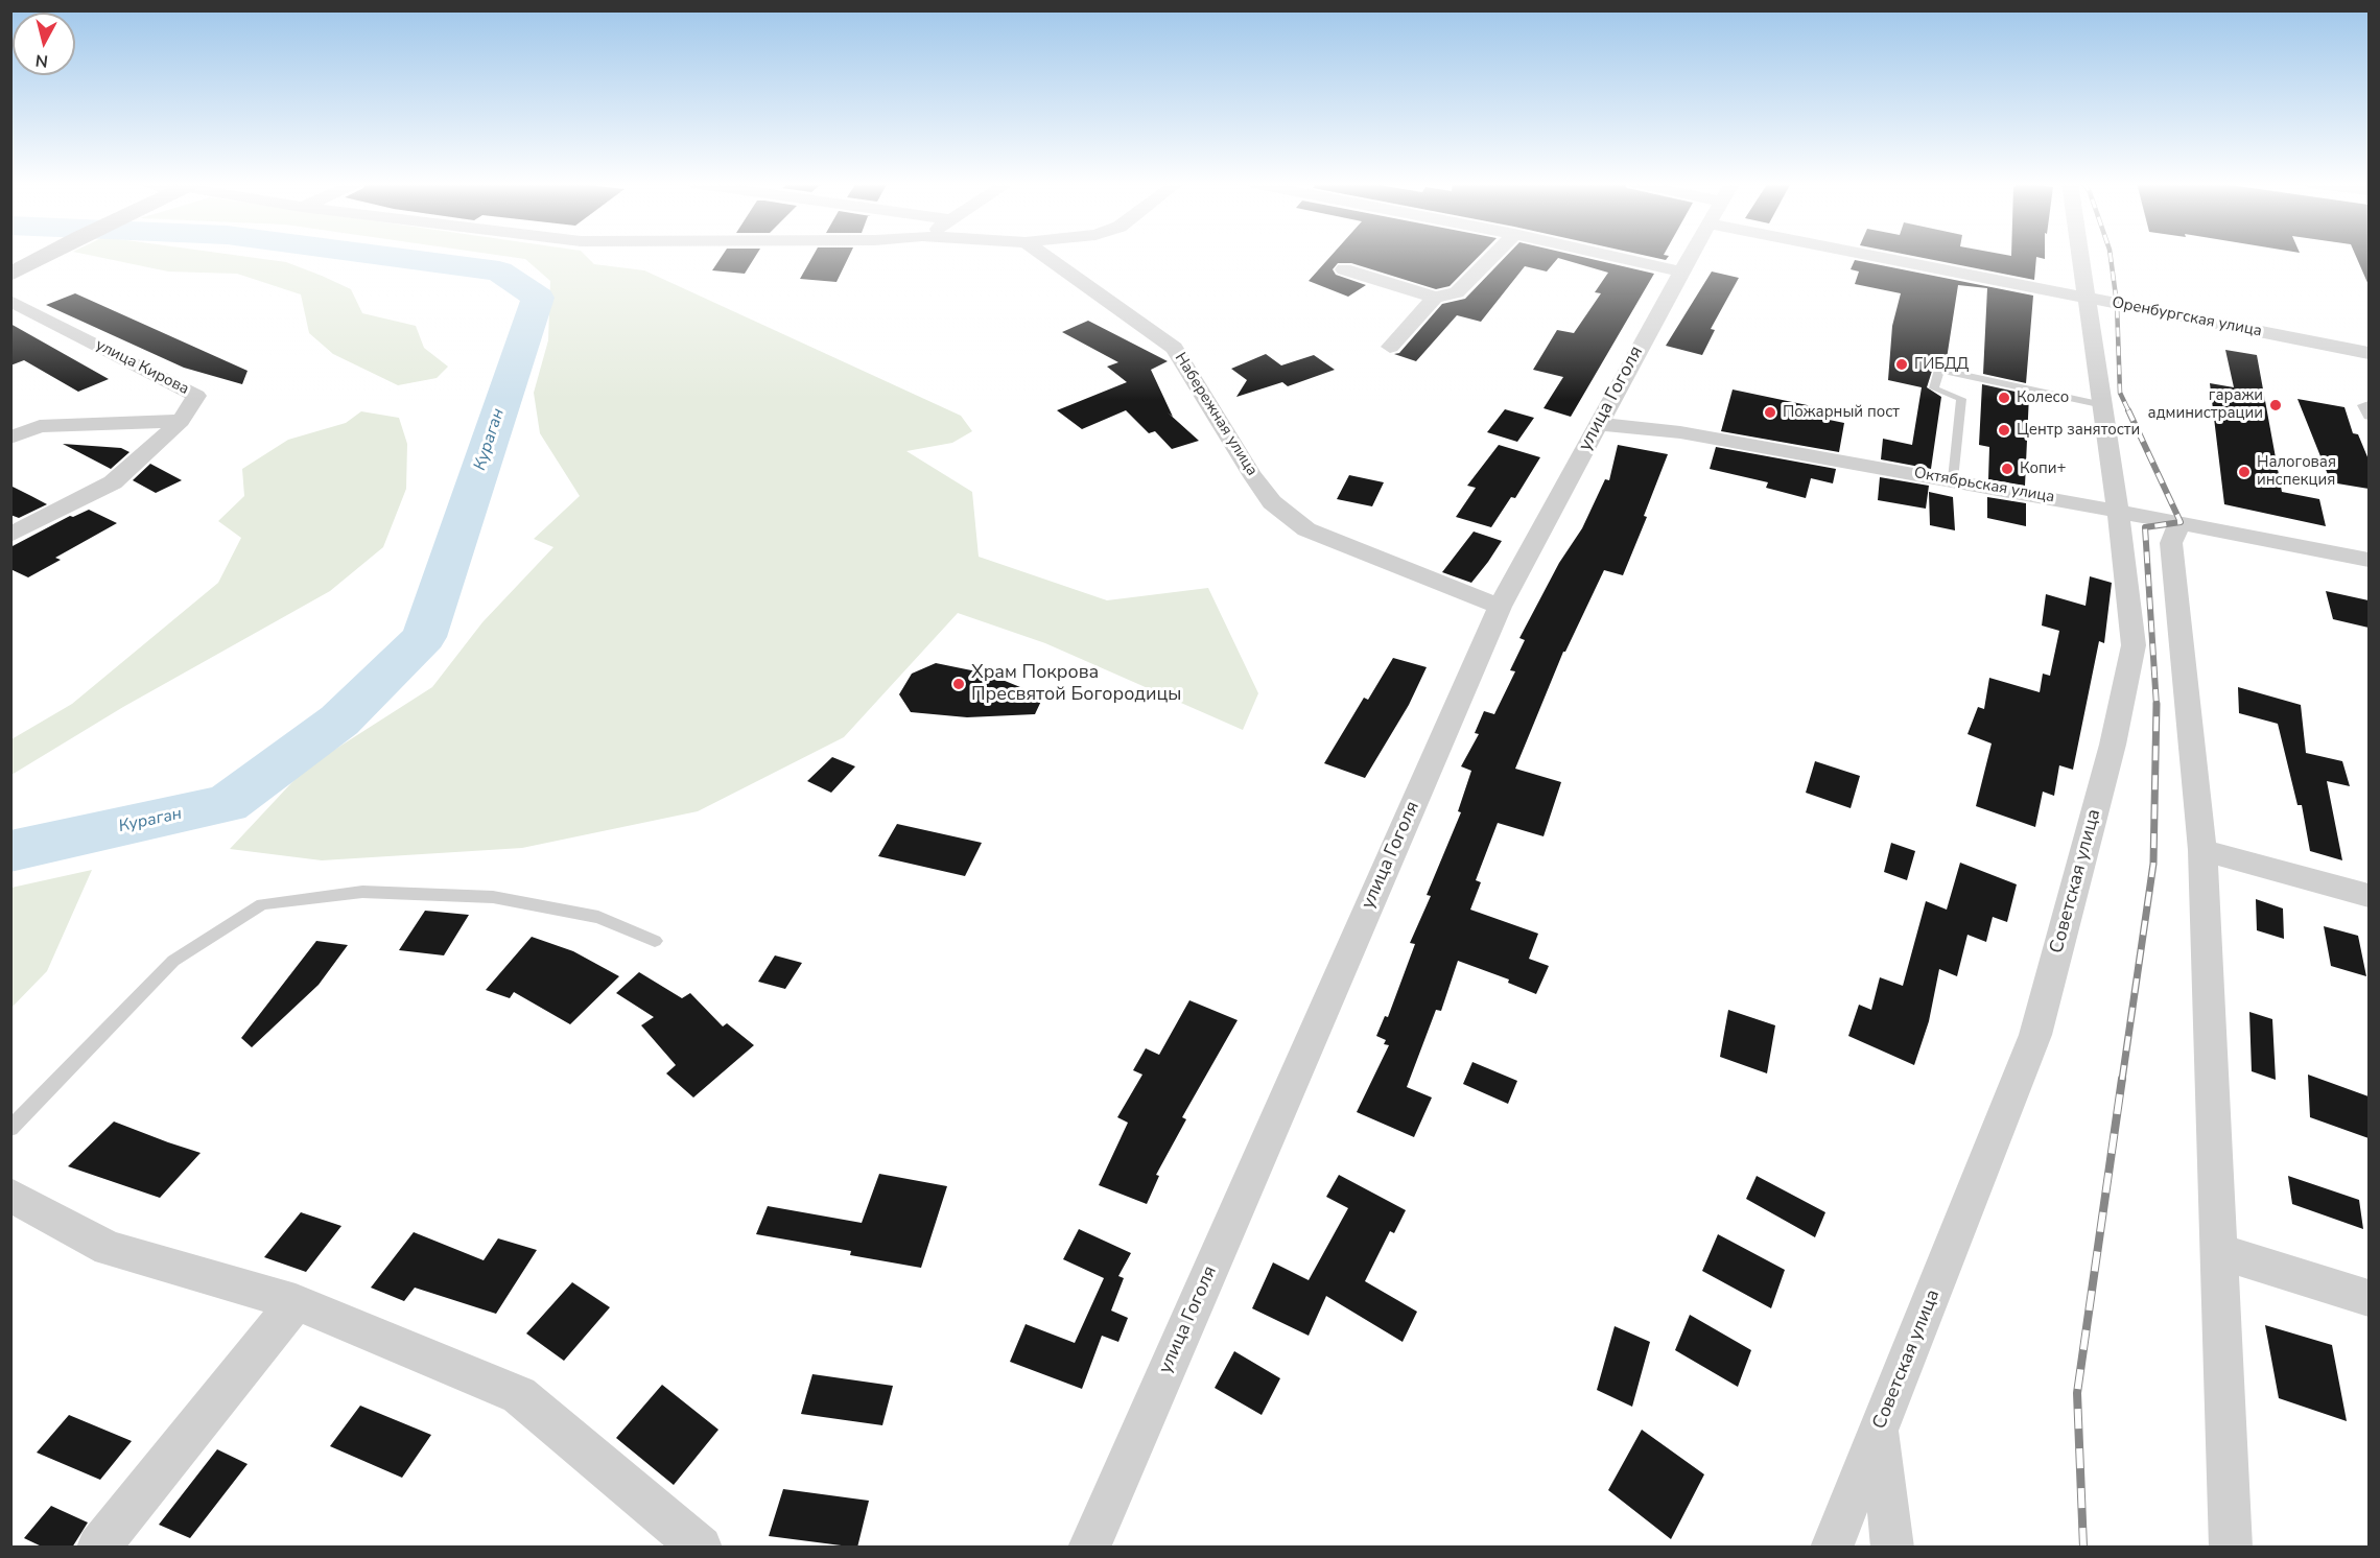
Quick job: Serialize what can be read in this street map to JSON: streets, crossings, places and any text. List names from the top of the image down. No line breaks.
{"streets":{"street":["Оренбургская улица","улица Кирова","улица Гоголя","Набережная улица","Октябрьская улица","Советская улица"]},"crossings":[["Оренбургская улица","Советская улица"],["улица Гоголя","Набережная улица"],["улица Гоголя","Октябрьская улица"],["Октябрьская улица","Советская улица"]],"water":["Кураган"],"places":["ГИБДД","Колесо","гаражи администрации","Пожарный пост","Центр занятости","Копи+","Налоговая инспекция","Храм Покрова Пресвятой Богородицы"],"north":"bottom"}
